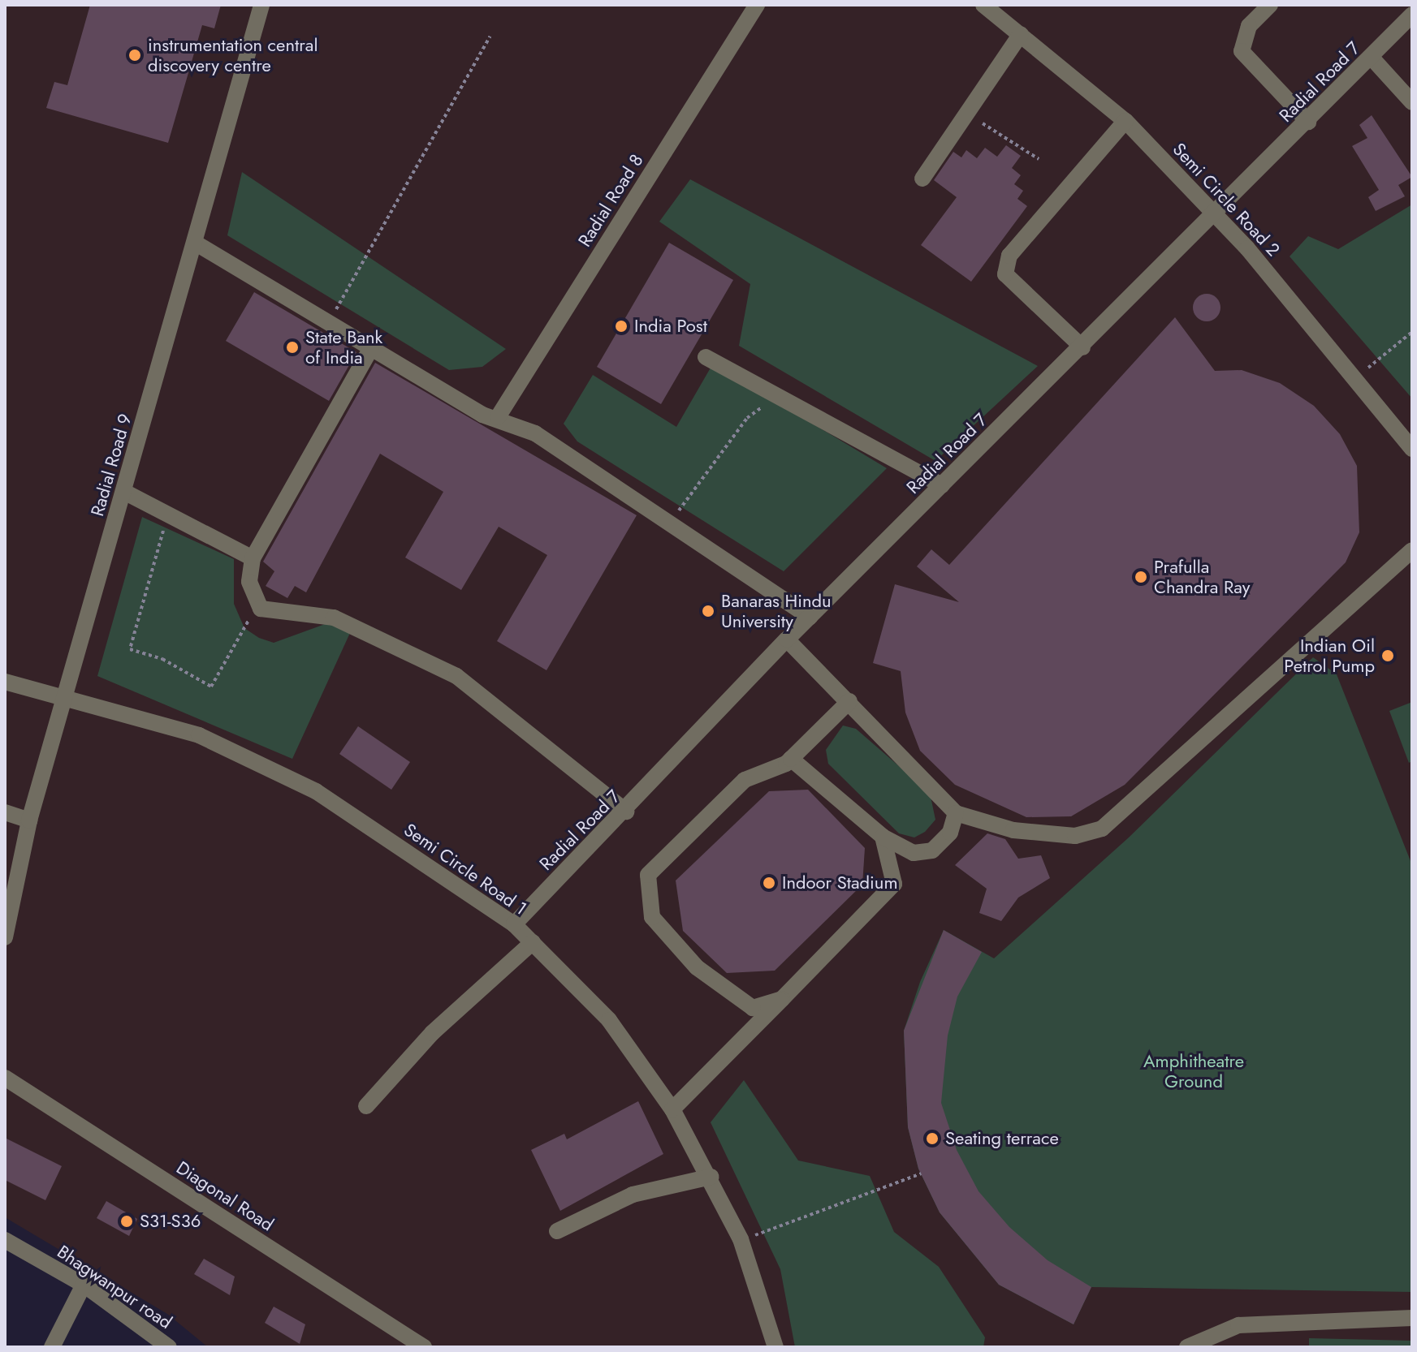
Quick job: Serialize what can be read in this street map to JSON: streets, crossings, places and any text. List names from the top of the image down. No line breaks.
{"streets":{"street":["Radial Road 7","Semi Circle Road 2","Radial Road 8","Radial Road 9","Semi Circle Road 1","Diagonal Road","Bhagwanpur road"]},"crossings":[["Radial Road 7","Semi Circle Road 2"],["Radial Road 7","Semi Circle Road 1"],["Radial Road 9","Semi Circle Road 1"]],"parks":["Amphitheatre Ground"],"places":["instrumentation central discovery centre","India Post","State Bank of India","Prafulla Chandra Ray","Banaras Hindu University","Indian Oil Petrol Pump","Indoor Stadium","Seating terrace","S31-S36"]}
